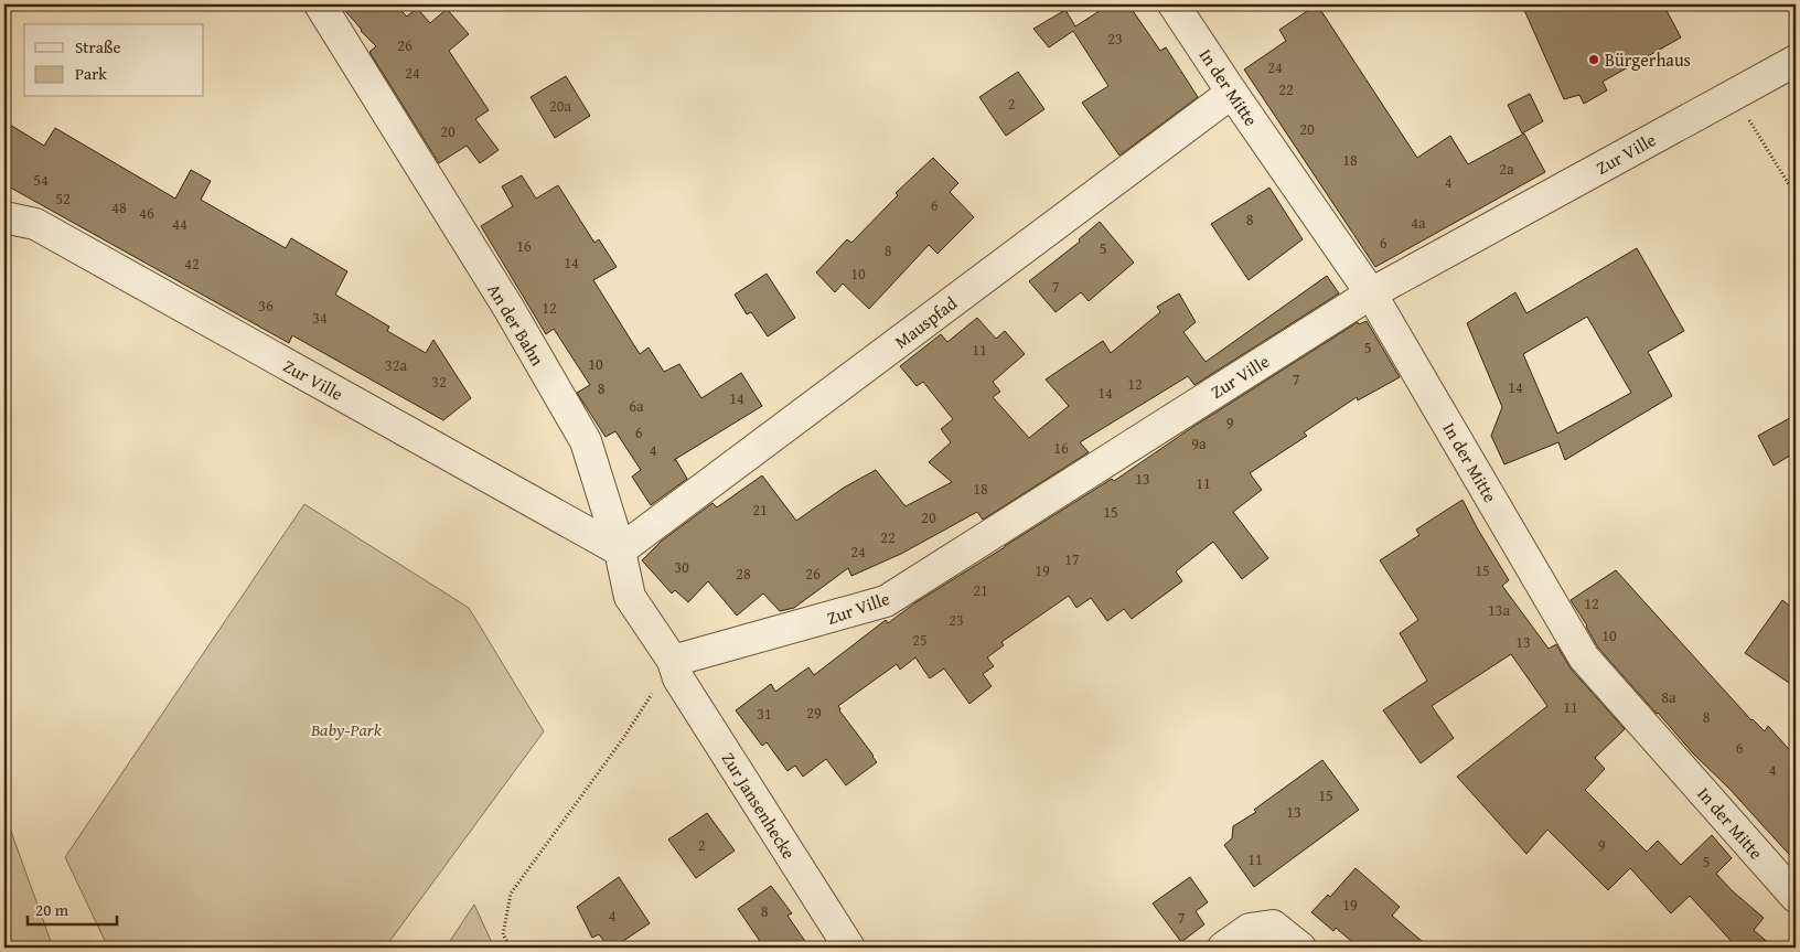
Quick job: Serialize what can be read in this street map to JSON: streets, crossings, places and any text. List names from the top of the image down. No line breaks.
{"streets":{"street":["In der Mitte","Zur Ville","Mauspfad","An der Bahn","Zur Jansenhecke"]},"crossings":[["In der Mitte","Zur Ville"],["In der Mitte","Mauspfad"],["Zur Ville","Mauspfad"],["Zur Ville","An der Bahn"],["Zur Ville","Zur Jansenhecke"],["Mauspfad","An der Bahn"],["An der Bahn","Zur Jansenhecke"]],"parks":["Baby-Park"],"places":["Bürgerhaus"],"house_numbers":["23","26","24","24","22","2","20a","20","20","18","2a","54","4","52","6","48","46","8","4a","44","6","16","5","8","14","42","10","7","36","12","34","5","11","10","32a","7","32","12","14","8","14","14","6a","9","6","9a","16","4","13","11","18","21","15","20","22","24","17","30","19","15","28","26","21","12","13a","23","10","25","13","8a","11","29","31","8","6","4","15","13","2","9","11","5","19","8","4","7"],"legend":["Straße","Park"],"scale_bar":"20 m"}
